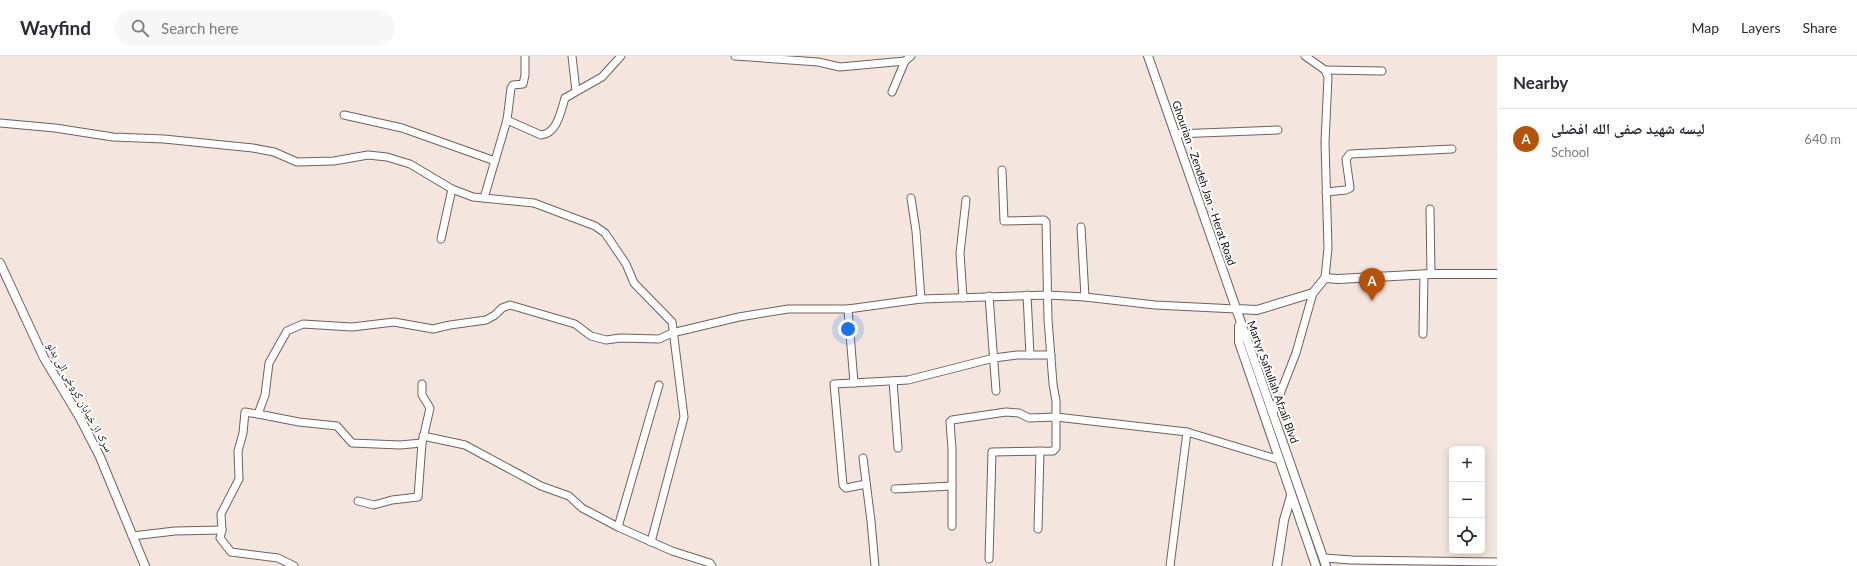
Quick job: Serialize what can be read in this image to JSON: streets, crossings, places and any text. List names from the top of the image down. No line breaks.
{"streets":{"main road":["Ghourian - Zendeh Jan - Herat Road","Martyr Safiullah Afzali Blvd","سرک از خیابان کروخی الی بدلو"]},"crossings":[["Ghourian - Zendeh Jan - Herat Road","Martyr Safiullah Afzali Blvd"]],"page":{"header":"Wayfind","search":"Search here","nav":["Map","Layers","Share"],"heading":"Nearby","list":[{"mark":"A","name":"لیسه شهید صفی الله افضلی","note":"School","value":"640 m"}],"pins":"A","map_buttons":["+","−"]}}
